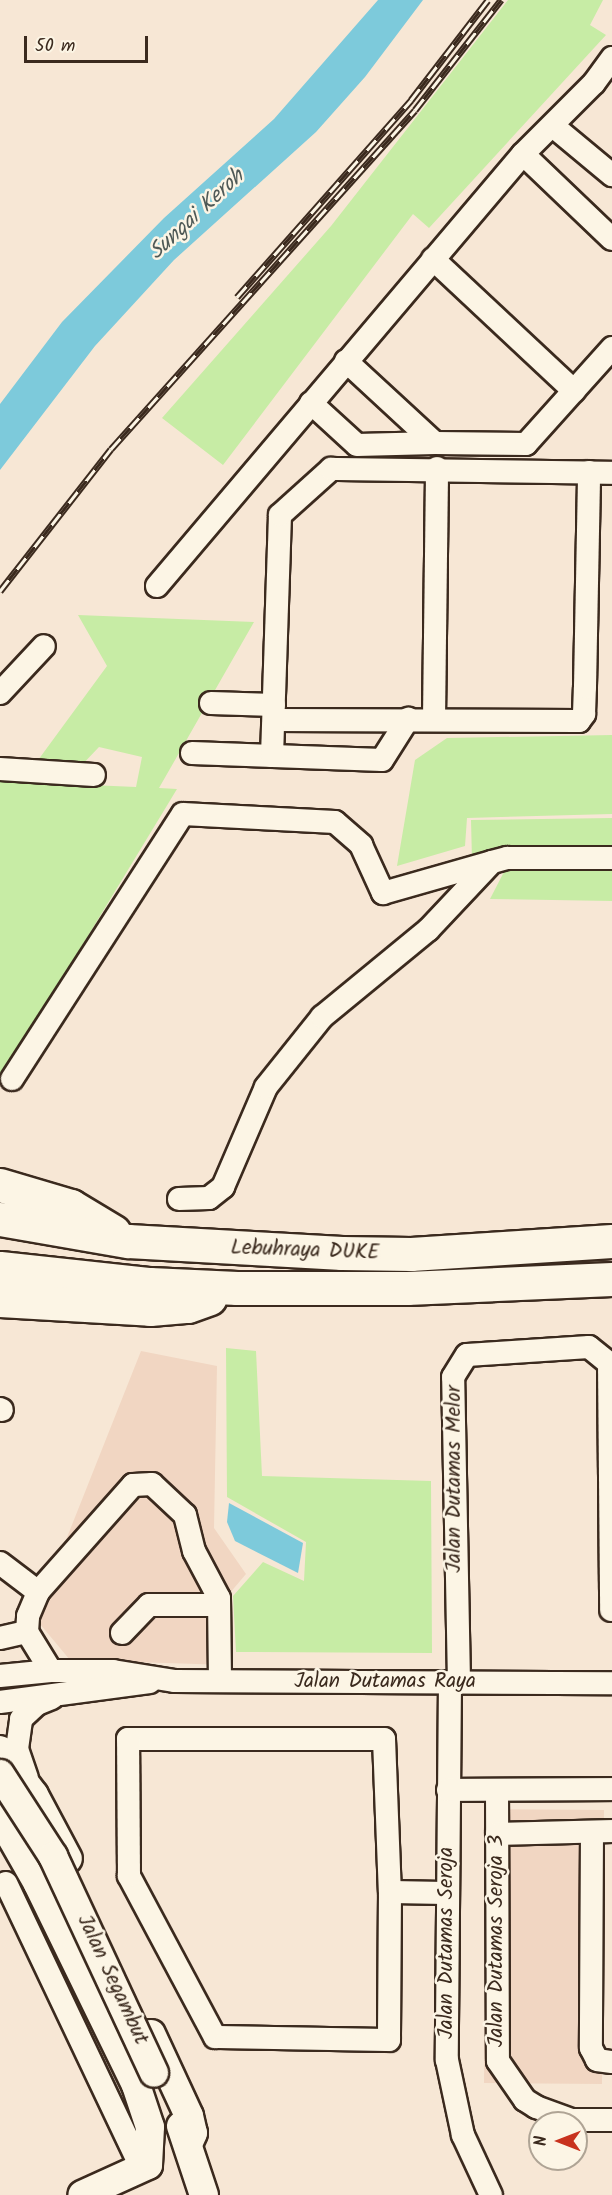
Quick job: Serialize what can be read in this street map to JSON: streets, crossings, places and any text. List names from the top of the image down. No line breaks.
{"streets":{"highway":["Lebuhraya DUKE"],"main road":["Jalan Segambut"],"street":["Jalan Dutamas Melor","Jalan Dutamas Raya","Jalan Dutamas Seroja 3","Jalan Dutamas Seroja"]},"crossings":[["Jalan Dutamas Melor","Jalan Dutamas Raya"],["Jalan Dutamas Melor","Jalan Dutamas Seroja"],["Jalan Dutamas Raya","Jalan Dutamas Seroja"]],"water":["Sungai Keroh"],"scale_bar":"50 m","north":"left"}
